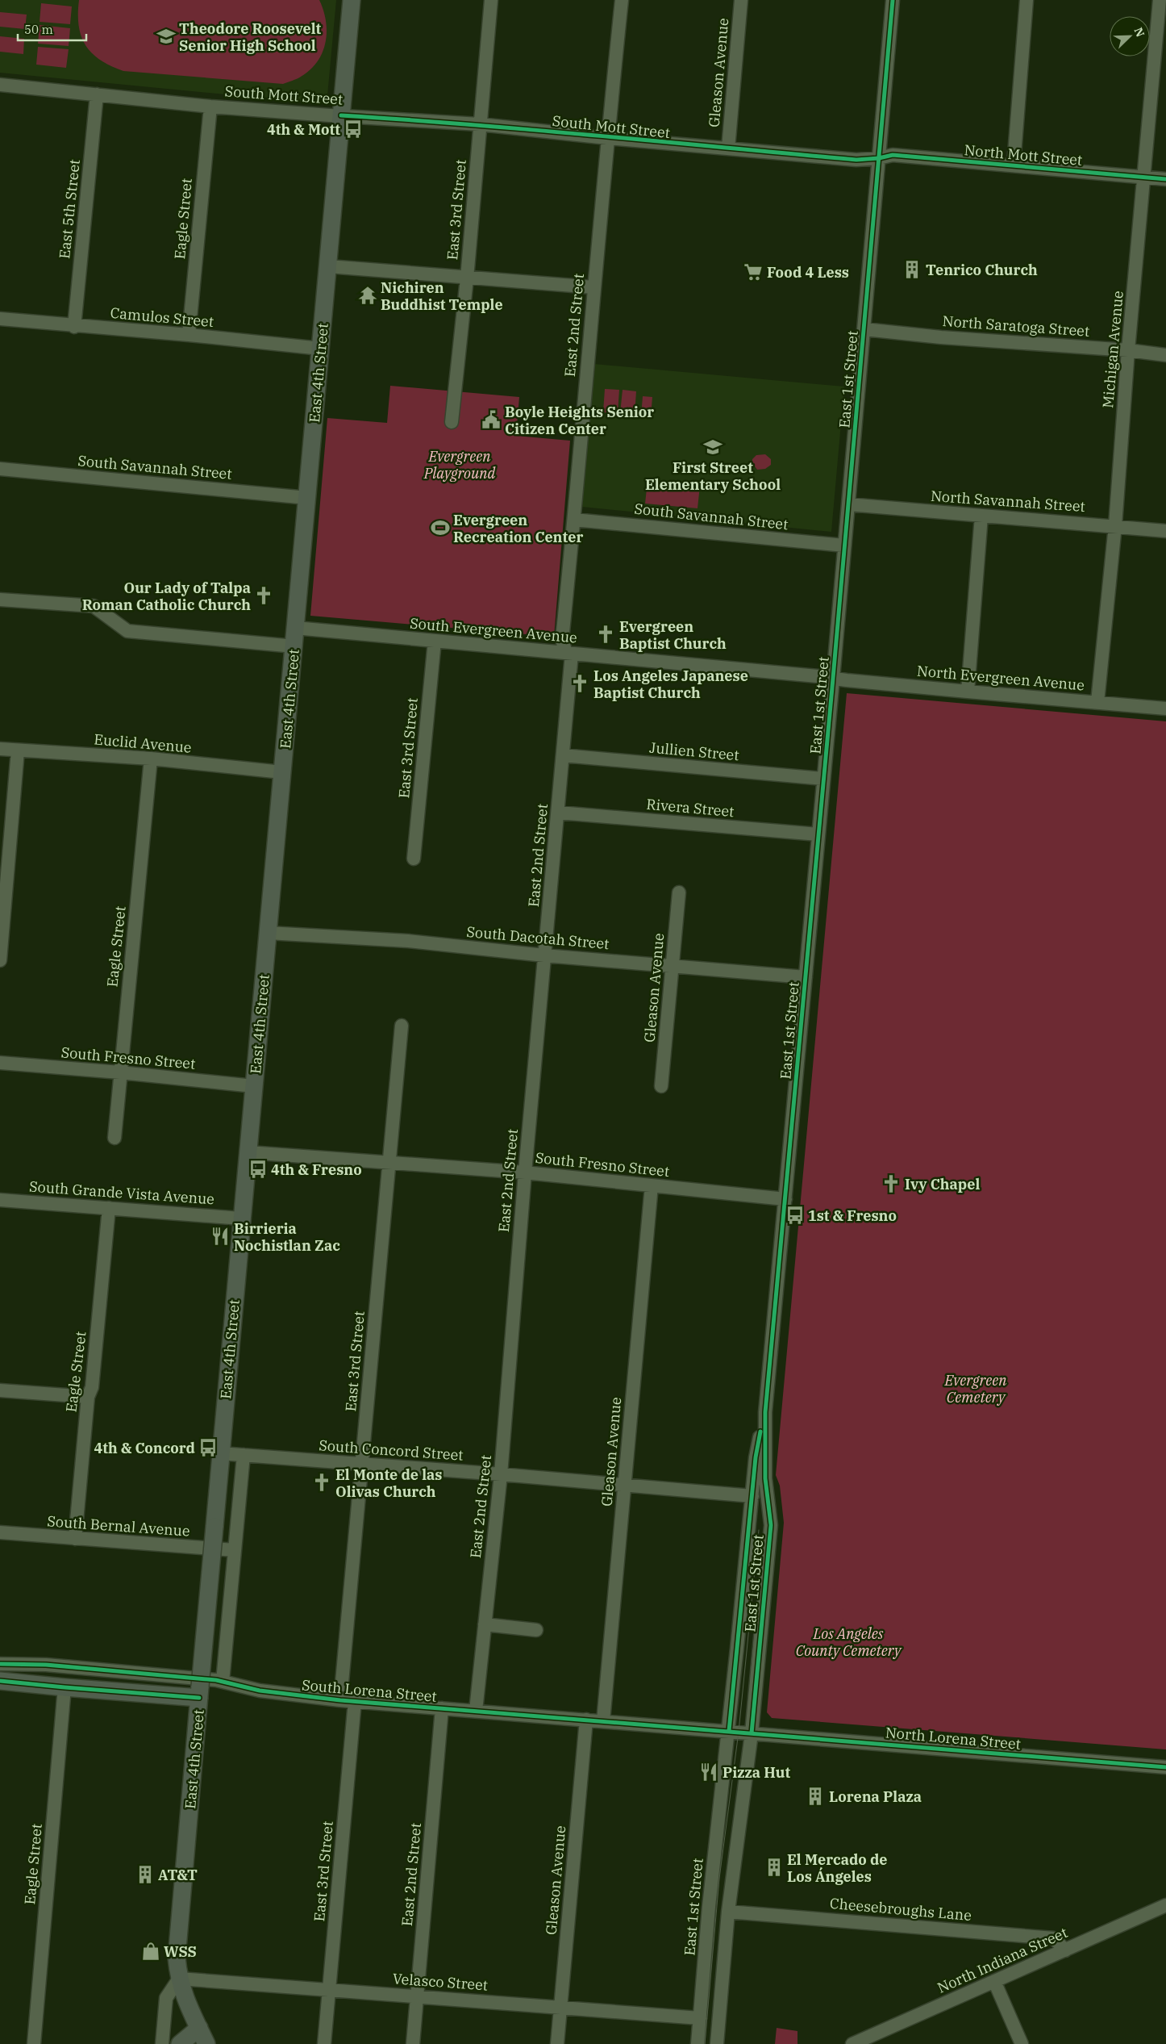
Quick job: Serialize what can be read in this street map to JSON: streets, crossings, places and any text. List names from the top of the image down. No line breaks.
{"streets":{"main road":["East 4th Street"],"street":["Gleason Avenue","South Mott Street","North Mott Street","East 5th Street","East 3rd Street","Eagle Street","Camulos Street","East 2nd Street","North Saratoga Street","Michigan Avenue","East 1st Street","South Savannah Street","North Savannah Street","South Evergreen Avenue","North Evergreen Avenue","Euclid Avenue","Jullien Street","Rivera Street","South Dacotah Street","South Fresno Street","South Grande Vista Avenue","South Concord Street","South Bernal Avenue","South Lorena Street","North Lorena Street","Cheesebroughs Lane","North Indiana Street","Velasco Street"]},"crossings":[["Gleason Avenue","South Mott Street"],["Gleason Avenue","South Dacotah Street"],["Gleason Avenue","South Fresno Street"],["Gleason Avenue","South Concord Street"],["Gleason Avenue","South Lorena Street"],["Gleason Avenue","Velasco Street"],["South Mott Street","North Mott Street"],["South Mott Street","East 5th Street"],["South Mott Street","East 3rd Street"],["South Mott Street","Eagle Street"],["South Mott Street","East 2nd Street"],["South Mott Street","East 4th Street"],["South Mott Street","East 1st Street"],["North Mott Street","Michigan Avenue"],["North Mott Street","East 1st Street"],["East 5th Street","Camulos Street"],["East 3rd Street","South Evergreen Avenue"],["East 3rd Street","South Fresno Street"],["East 3rd Street","South Concord Street"],["East 3rd Street","South Lorena Street"],["East 3rd Street","Velasco Street"],["Eagle Street","Camulos Street"],["Eagle Street","Euclid Avenue"],["Eagle Street","South Fresno Street"],["Eagle Street","South Grande Vista Avenue"],["Eagle Street","South Bernal Avenue"],["Camulos Street","East 4th Street"],["East 2nd Street","South Savannah Street"],["East 2nd Street","South Evergreen Avenue"],["East 2nd Street","Jullien Street"],["East 2nd Street","Rivera Street"],["East 2nd Street","South Dacotah Street"],["East 2nd Street","South Fresno Street"],["East 2nd Street","South Concord Street"],["East 2nd Street","South Lorena Street"],["East 2nd Street","Velasco Street"],["North Saratoga Street","Michigan Avenue"],["North Saratoga Street","East 1st Street"],["Michigan Avenue","North Savannah Street"],["Michigan Avenue","North Evergreen Avenue"],["East 4th Street","South Savannah Street"],["East 4th Street","South Evergreen Avenue"],["East 4th Street","Euclid Avenue"],["East 4th Street","South Dacotah Street"],["East 4th Street","South Fresno Street"],["East 4th Street","South Grande Vista Avenue"],["East 4th Street","South Concord Street"],["East 4th Street","Velasco Street"],["East 1st Street","South Savannah Street"],["East 1st Street","North Savannah Street"],["East 1st Street","South Evergreen Avenue"],["East 1st Street","North Evergreen Avenue"],["East 1st Street","Jullien Street"],["East 1st Street","Rivera Street"],["East 1st Street","South Dacotah Street"],["East 1st Street","South Fresno Street"],["East 1st Street","South Concord Street"],["East 1st Street","South Lorena Street"],["East 1st Street","North Lorena Street"],["East 1st Street","Cheesebroughs Lane"],["East 1st Street","Velasco Street"],["South Evergreen Avenue","North Evergreen Avenue"],["South Lorena Street","North Lorena Street"],["Cheesebroughs Lane","North Indiana Street"]],"parks":["Evergreen Playground","Evergreen Cemetery","Los Angeles County Cemetery"],"places":{"school or university":["Theodore Roosevelt Senior High School","First Street Elementary School"],"bus stop":["4th & Mott","4th & Fresno","1st & Fresno","4th & Concord"],"building":["Tenrico Church","Lorena Plaza","El Mercado de Los Ángeles","AT&T"],"supermarket":["Food 4 Less"],"temple":["Nichiren Buddhist Temple"],"public building":["Boyle Heights Senior Citizen Center"],"sports":["Evergreen Recreation Center"],"church":["Our Lady of Talpa Roman Catholic Church","Evergreen Baptist Church","Los Angeles Japanese Baptist Church","Ivy Chapel","El Monte de las Olivas Church"],"restaurant":["Birrieria Nochistlan Zac","Pizza Hut"],"shop":["WSS"]},"scale_bar":"50 m","north":"top right"}
